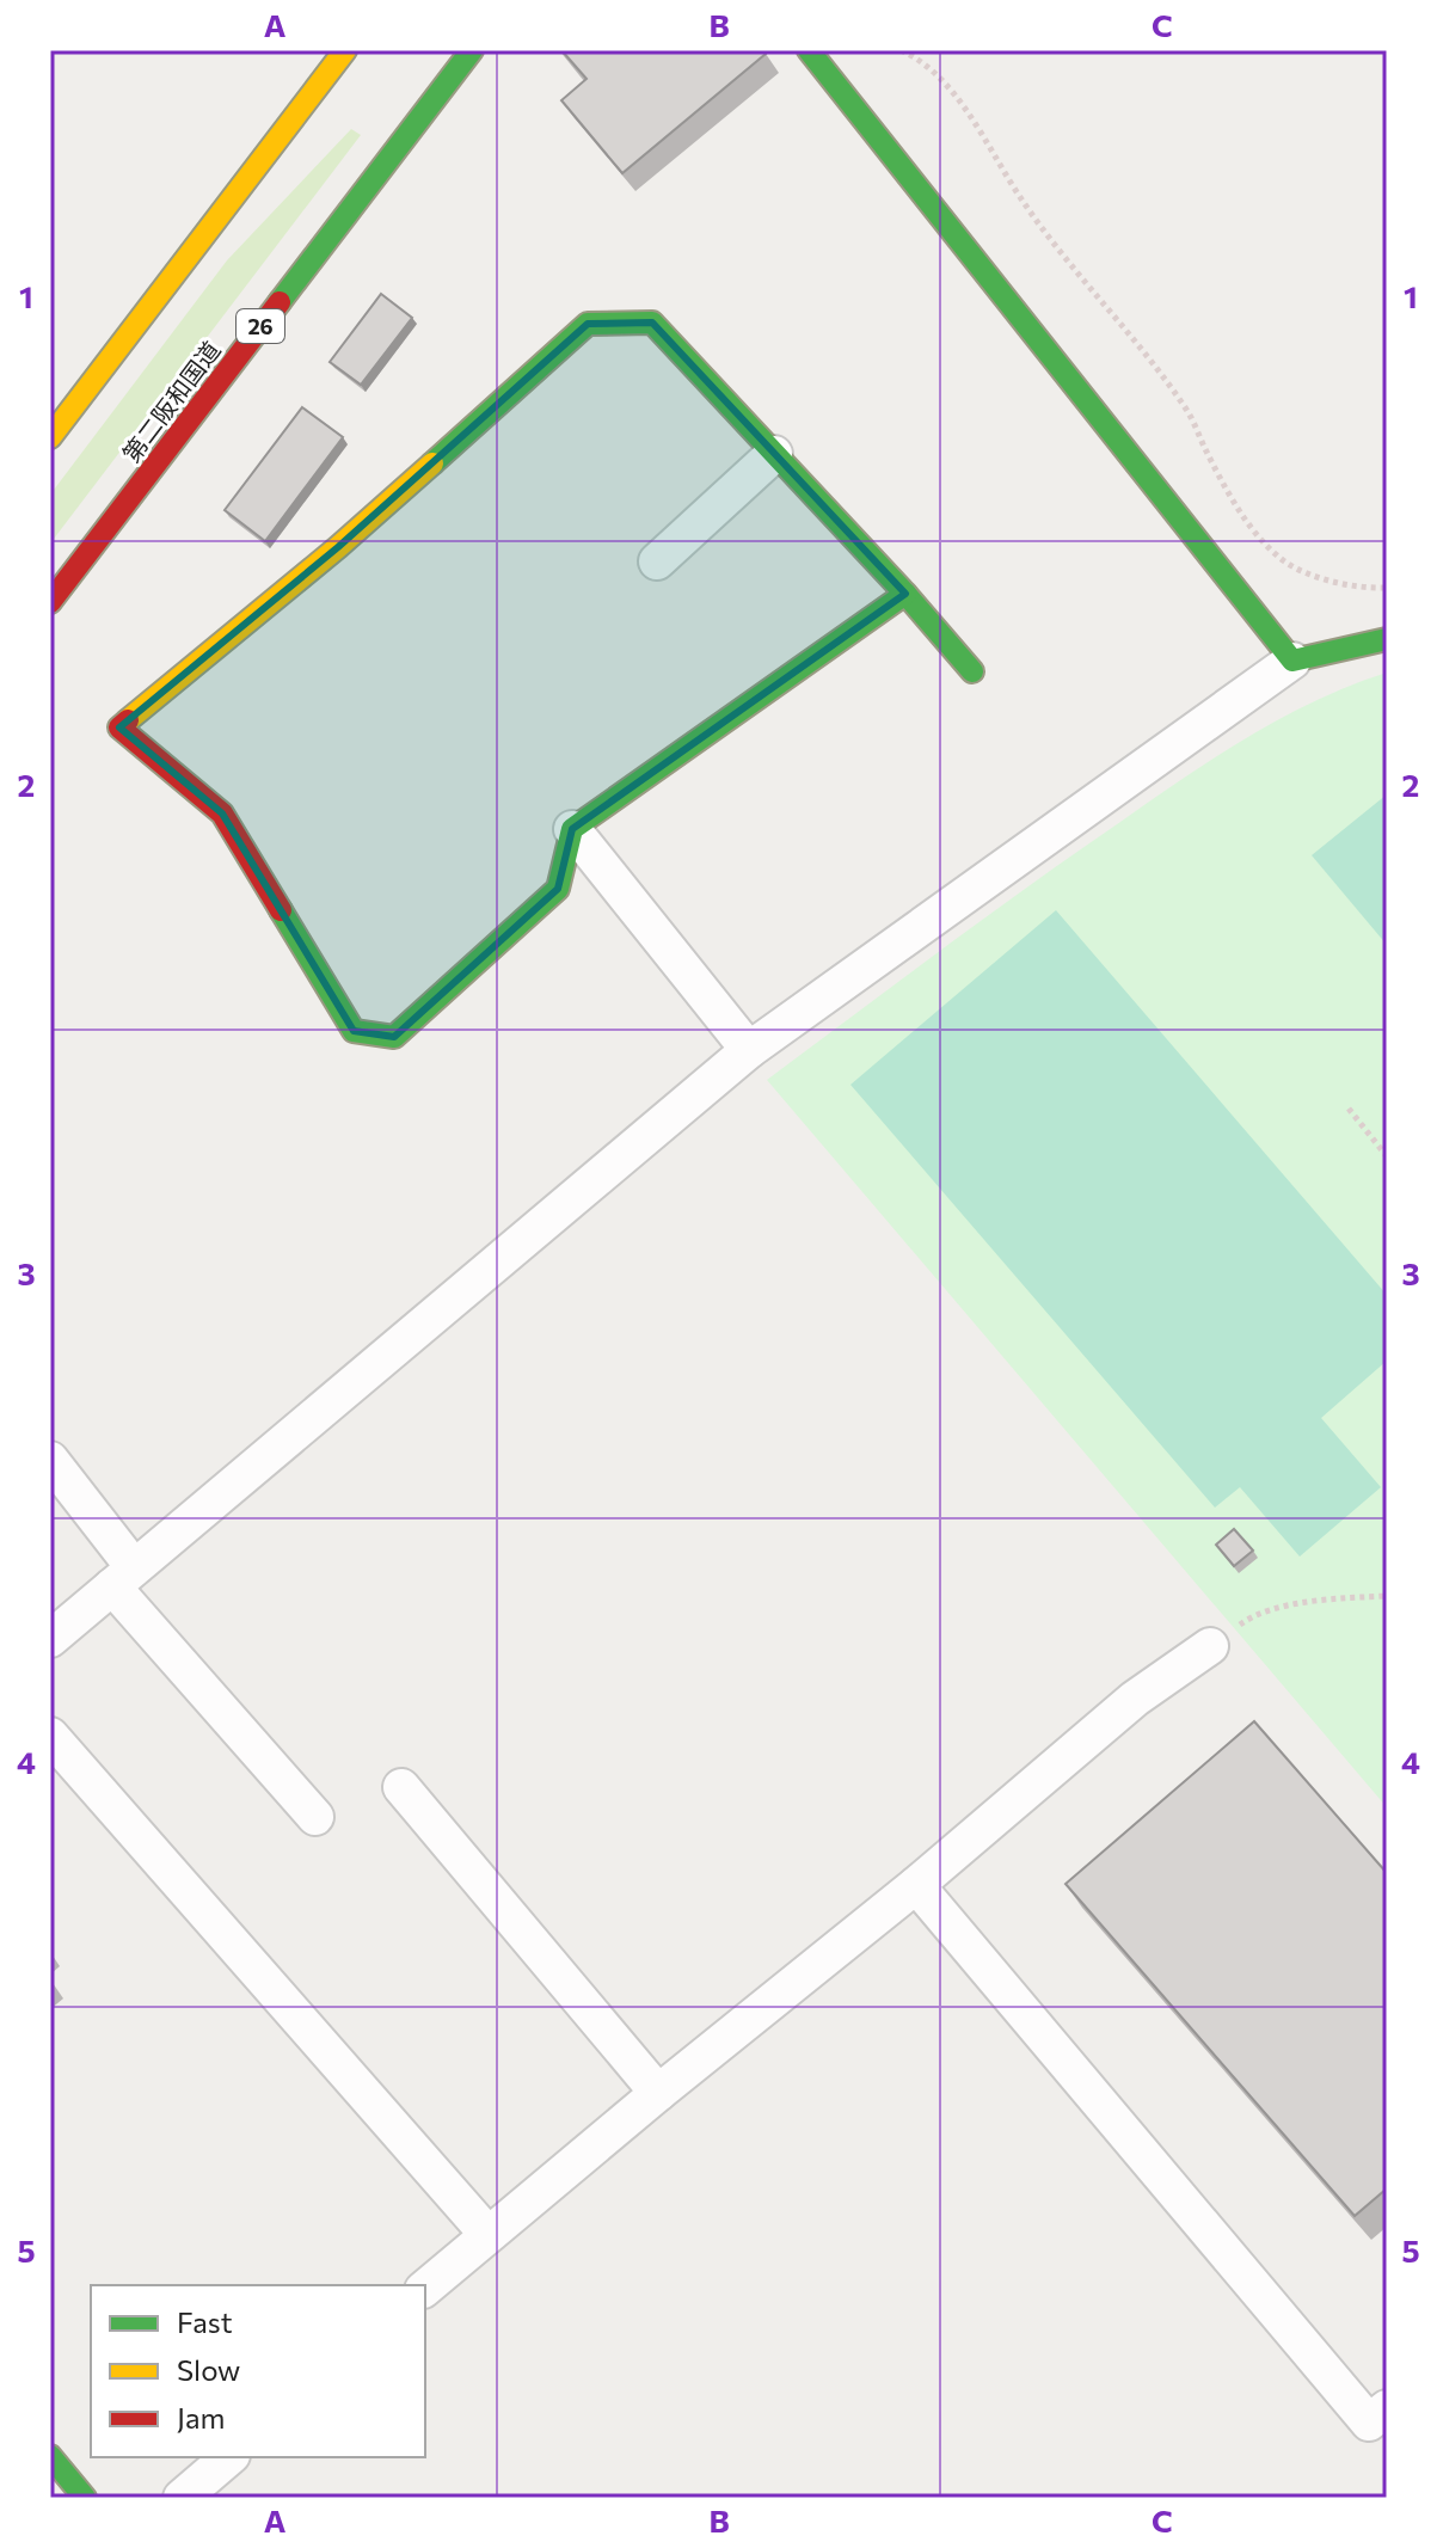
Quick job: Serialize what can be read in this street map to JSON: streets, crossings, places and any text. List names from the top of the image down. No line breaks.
{"streets":{"main road":["26","第二阪和国道"]},"legend":["Fast","Slow","Jam"],"grid":{"columns":["A","B","C"],"rows":["1","2","3","4","5"]}}
